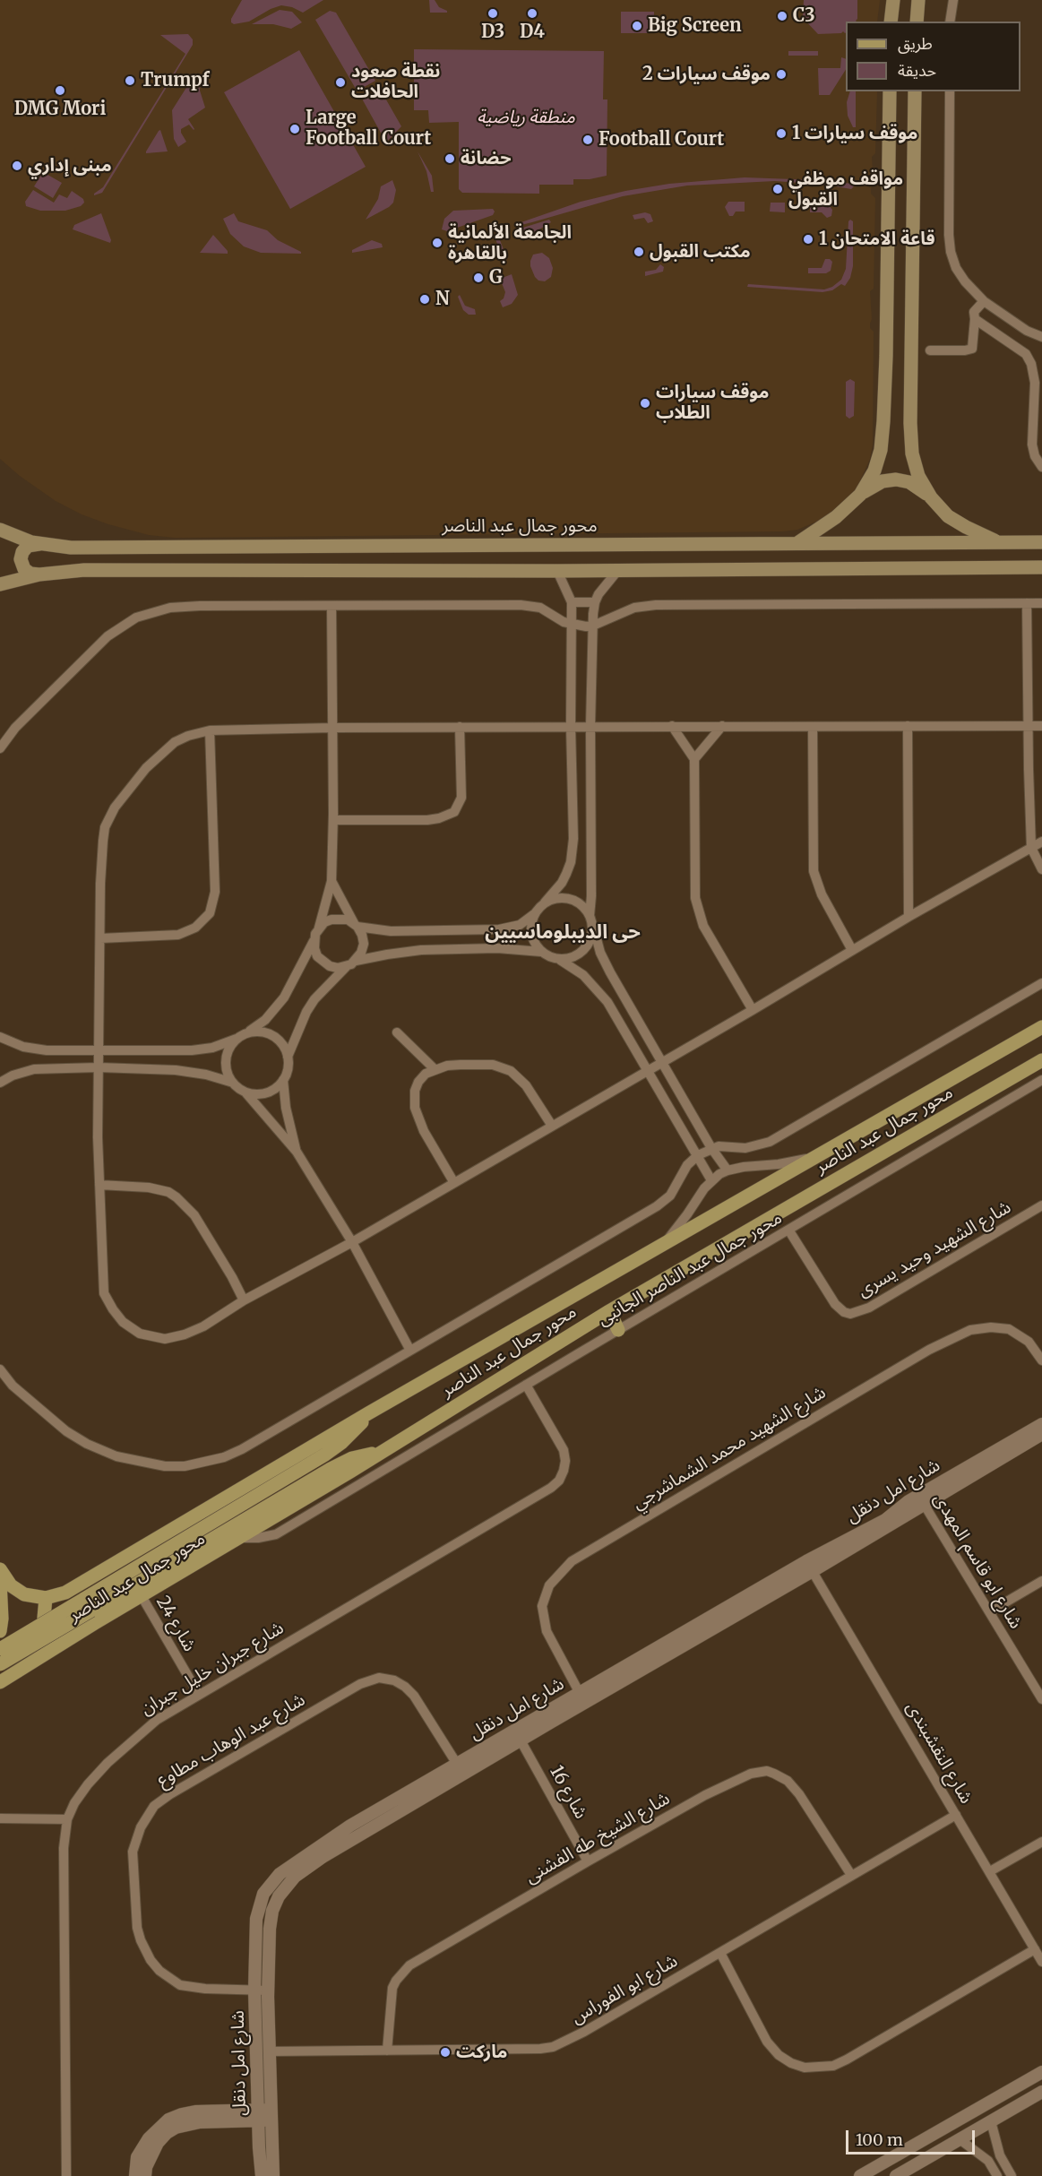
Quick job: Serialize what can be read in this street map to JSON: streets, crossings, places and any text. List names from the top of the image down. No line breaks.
{"streets":{"main road":["محور جمال عبد الناصر"],"street":["شارع الشهيد وحيد يسرى","محور جمال عبد الناصر الجانبى","شارع الشهيد محمد الشماشرجي","شارع امل دنقل","شارع ابو قاسم المهدى","شارع 24","شارع جبران خليل جبران","شارع عبد الوهاب مطاوع","شارع النقشبندى","شارع 16","شارع الشيخ طه الفشنى","شارع ابو الفوراس"]},"crossings":[["محور جمال عبد الناصر","محور جمال عبد الناصر الجانبى"],["محور جمال عبد الناصر","شارع 24"],["شارع الشهيد وحيد يسرى","محور جمال عبد الناصر الجانبى"],["محور جمال عبد الناصر الجانبى","شارع جبران خليل جبران"],["شارع الشهيد محمد الشماشرجي","شارع امل دنقل"],["شارع امل دنقل","شارع ابو قاسم المهدى"],["شارع امل دنقل","شارع عبد الوهاب مطاوع"],["شارع امل دنقل","شارع النقشبندى"],["شارع امل دنقل","شارع 16"],["شارع امل دنقل","شارع ابو الفوراس"],["شارع 24","شارع جبران خليل جبران"],["شارع النقشبندى","شارع ابو الفوراس"],["شارع 16","شارع الشيخ طه الفشنى"],["شارع الشيخ طه الفشنى","شارع ابو الفوراس"]],"districts":["حى الديبلوماسيين"],"parks":["منطقة رياضية"],"places":["D3","D4","C3","Big Screen","موقف سيارات 2","Trumpf","نقطة صعود الحافلات","DMG Mori","Large Football Court","موقف سيارات 1","Football Court","حضانة","مبنى إداري","مواقف موظفي القبول","قاعة الامتحان 1","الجامعة الألمانية بالقاهرة","مكتب القبول","G","N","موقف سيارات الطلاب","ماركت"],"legend":["طريق","حديقة"],"scale_bar":"100 m"}
